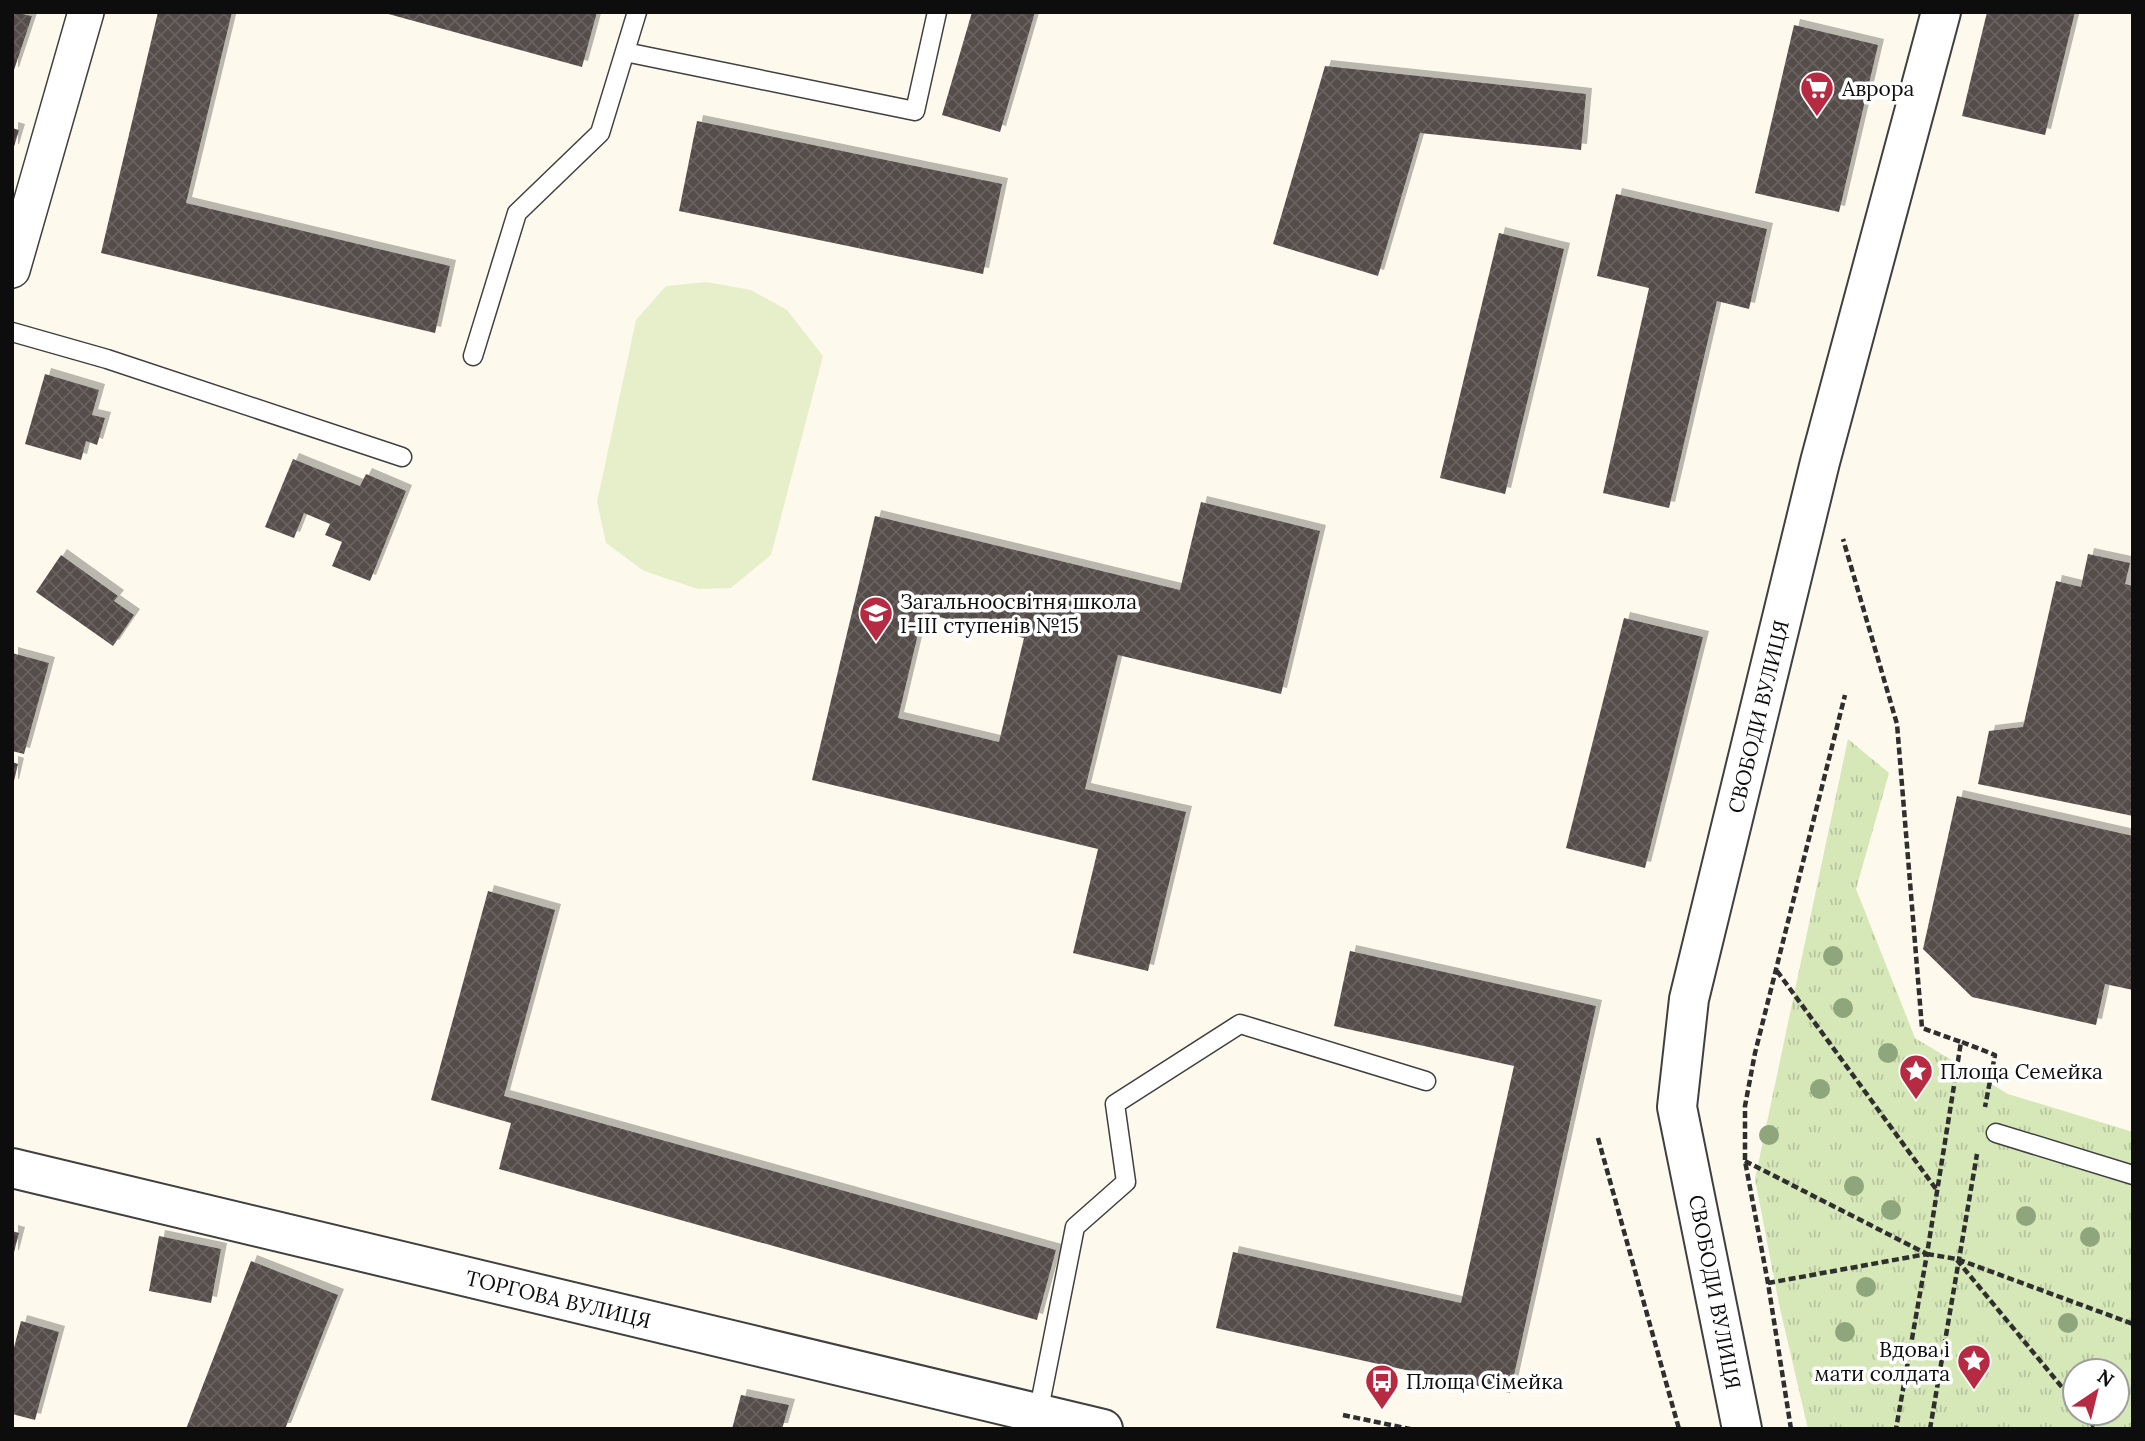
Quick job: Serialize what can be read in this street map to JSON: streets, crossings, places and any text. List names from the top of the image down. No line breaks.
{"streets":{"street":["СВОБОДИ ВУЛИЦЯ","ТОРГОВА ВУЛИЦЯ"]},"places":{"supermarket":["Аврора"],"school or university":["Загальноосвітня школа І-ІІІ ступенів №15"],"place":["Площа Семейка","Вдова і мати солдата"],"bus stop":["Площа Сімейка"]},"north":"top right"}
